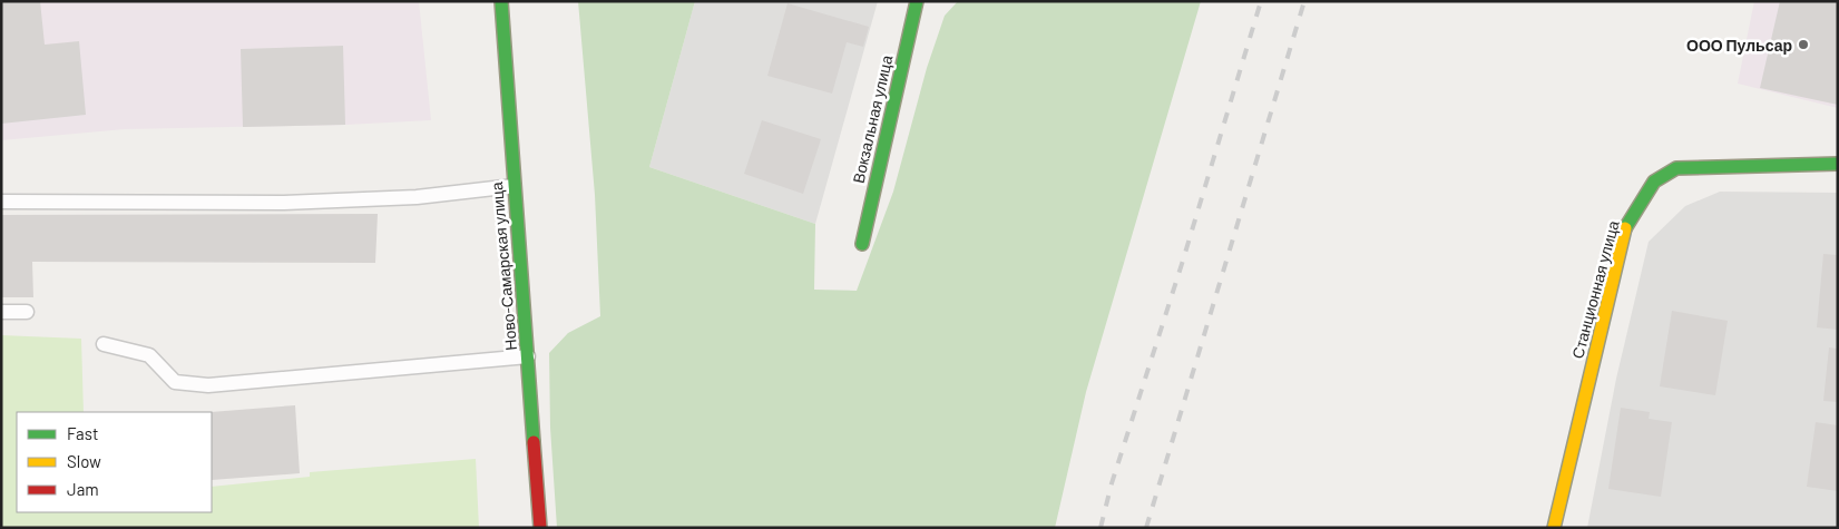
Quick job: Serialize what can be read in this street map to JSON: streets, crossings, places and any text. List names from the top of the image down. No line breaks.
{"streets":{"street":["Вокзальная улица","Ново-Самарская улица","Станционная улица"]},"places":["ООО Пульсар"],"legend":["Fast","Slow","Jam"]}
